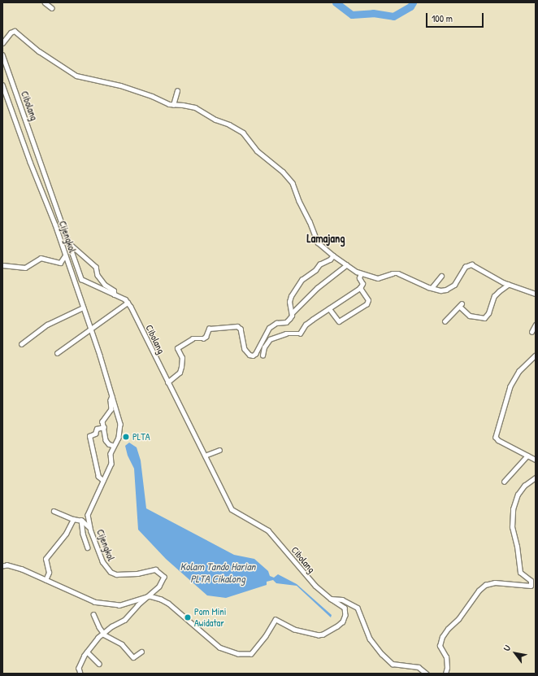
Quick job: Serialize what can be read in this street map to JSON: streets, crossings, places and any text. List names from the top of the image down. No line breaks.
{"streets":{"street":["Cibolang","Cijengkol"]},"crossings":[["Cibolang","Cijengkol"]],"districts":["Lamajang"],"water":["Kolam Tando Harian PLTA Cikalong"],"places":["PLTA","Pom Mini Awidatar"],"scale_bar":"100 m","north":"top left"}
